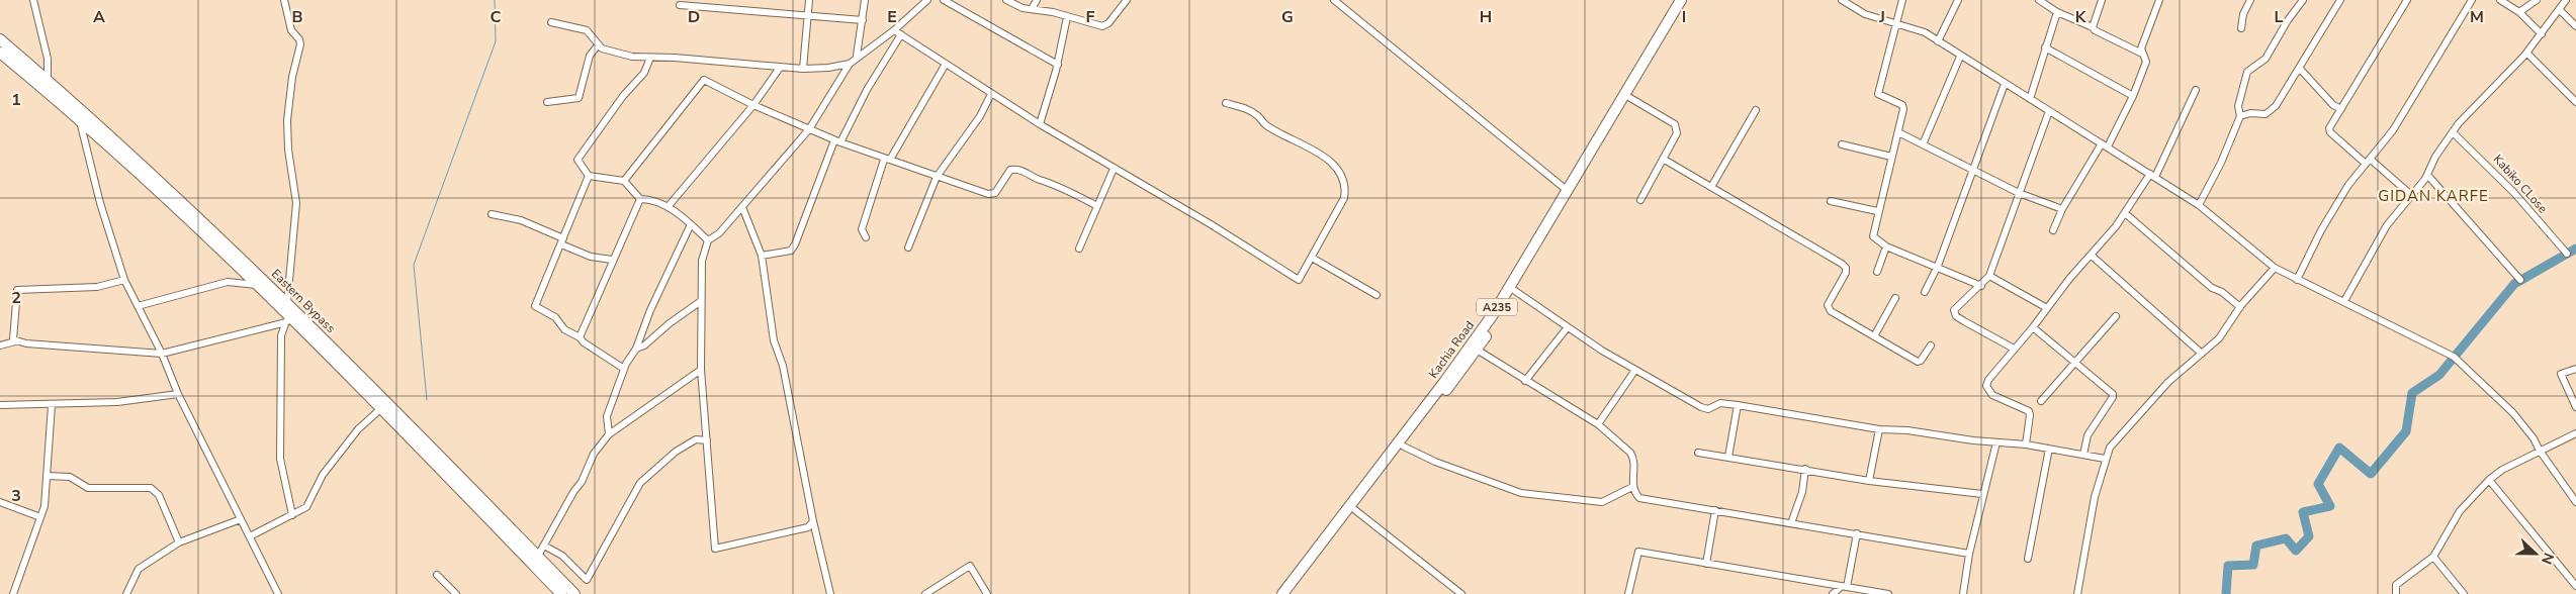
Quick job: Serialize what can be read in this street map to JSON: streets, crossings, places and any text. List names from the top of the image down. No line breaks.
{"streets":{"highway":["Eastern Bypass","A235","Kachia Road"],"street":["Kabiko CLose"]},"districts":["GIDAN KARFE"],"north":"right","grid":{"columns":["A","B","C","D","E","F","G","H","I","J","K","L","M"],"rows":["1","2","3"]}}
